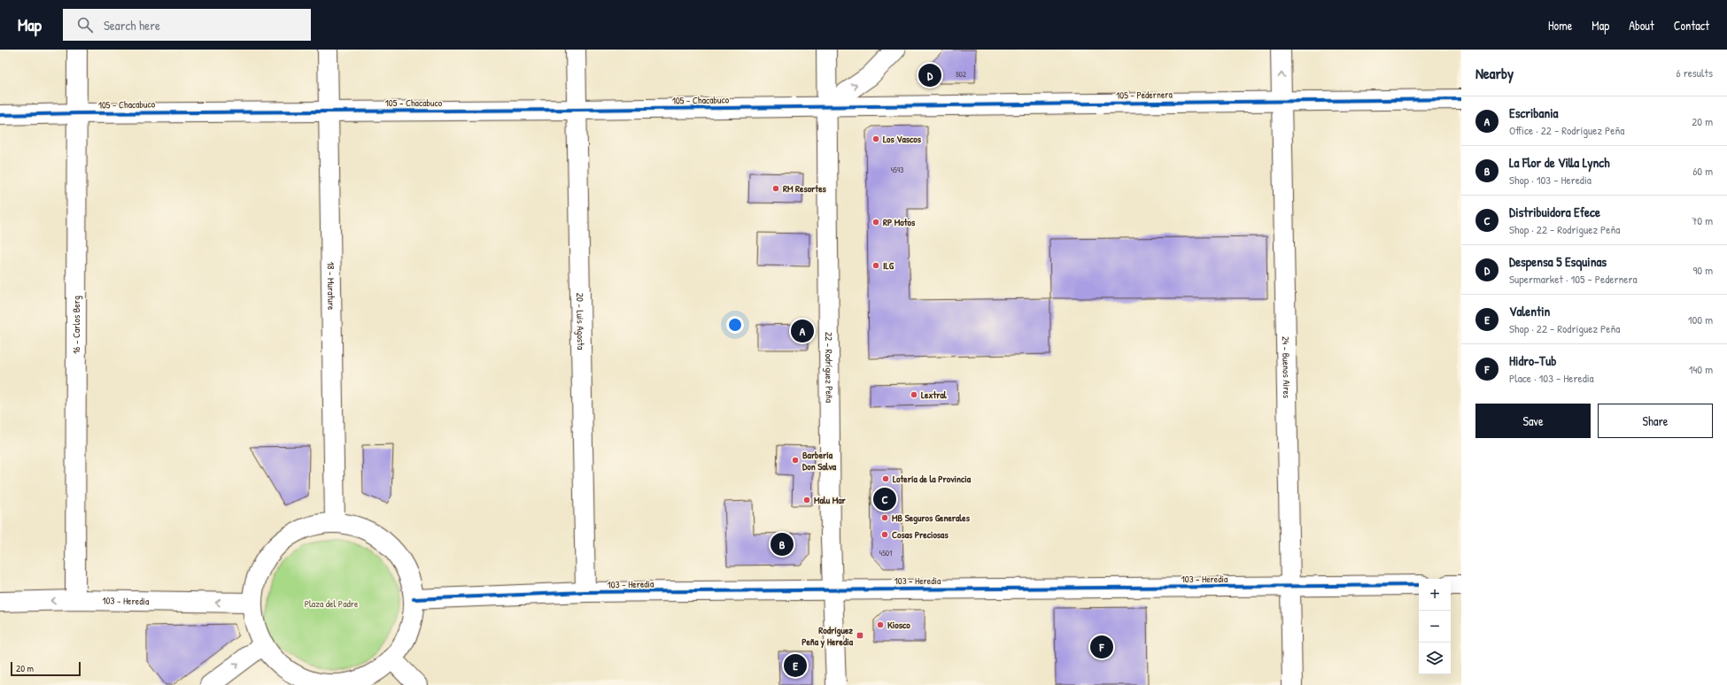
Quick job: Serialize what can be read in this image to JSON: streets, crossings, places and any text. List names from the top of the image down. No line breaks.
{"streets":{"street":["105 - Pedernera","105 - Chacabuco","18 - Murature","20 - Luis Agosta","16 - Carlos Berg","22 - Rodríguez Peña","24 - Buenos Aires","103 - Heredia"]},"crossings":[["105 - Pedernera","105 - Chacabuco"],["105 - Pedernera","22 - Rodríguez Peña"],["105 - Pedernera","24 - Buenos Aires"],["105 - Chacabuco","18 - Murature"],["105 - Chacabuco","20 - Luis Agosta"],["105 - Chacabuco","16 - Carlos Berg"],["105 - Chacabuco","22 - Rodríguez Peña"],["20 - Luis Agosta","103 - Heredia"],["16 - Carlos Berg","103 - Heredia"],["22 - Rodríguez Peña","103 - Heredia"],["24 - Buenos Aires","103 - Heredia"]],"parks":["Plaza del Padre"],"places":{"other":["Los Vascos","RM Resortes","RP Motos","ILG","Lextral","Barbería Don Salva","Lotería de la Provincia","Malu Mar","MB Seguros Generales","Cosas Preciosas","Kiosco"],"transit":["Rodríguez Peña y Heredia"]},"house_numbers":["802","4593","4501"],"scale_bar":"20 m","page":{"header":"Map","search":"Search here","nav":["Home","Map","About","Contact"],"heading":["Nearby","6 results"],"pins":["D","A","C","B","F","E"],"list":[{"mark":"A","name":"Escribania","note":"Office · 22 - Rodríguez Peña","value":"20 m"},{"mark":"B","name":"La Flor de Villa Lynch","note":"Shop · 103 - Heredia","value":"60 m"},{"mark":"C","name":"Distribuidora Efece","note":"Shop · 22 - Rodríguez Peña","value":"70 m"},{"mark":"D","name":"Despensa 5 Esquinas","note":"Supermarket · 105 - Pedernera","value":"90 m"},{"mark":"E","name":"Valentin","note":"Shop · 22 - Rodríguez Peña","value":"100 m"},{"mark":"F","name":"Hidro-Tub","note":"Place · 103 - Heredia","value":"140 m"}],"buttons":["Save","Share"],"map_buttons":["+","−"],"scale":"20 m"}}
